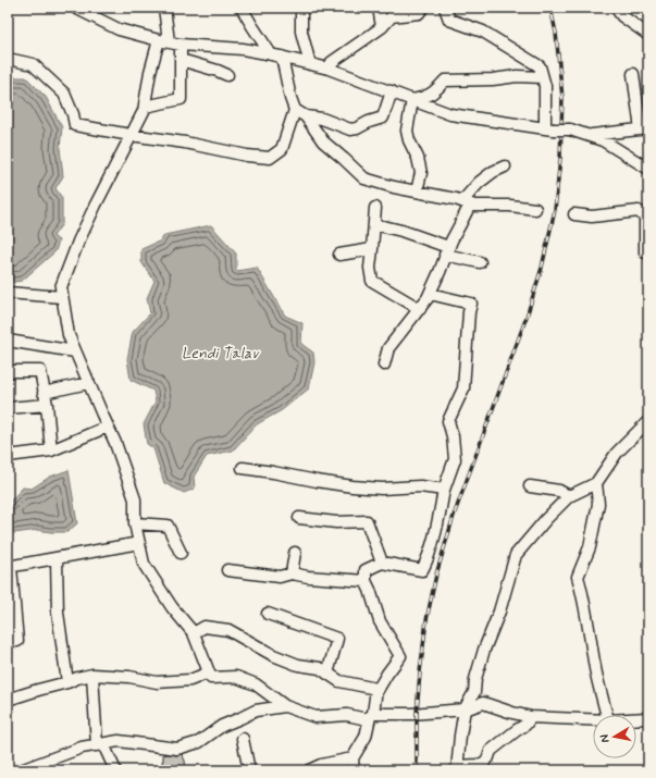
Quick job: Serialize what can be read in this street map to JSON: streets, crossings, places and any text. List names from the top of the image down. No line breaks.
{"water":["Lendi Talav"],"north":"left"}
